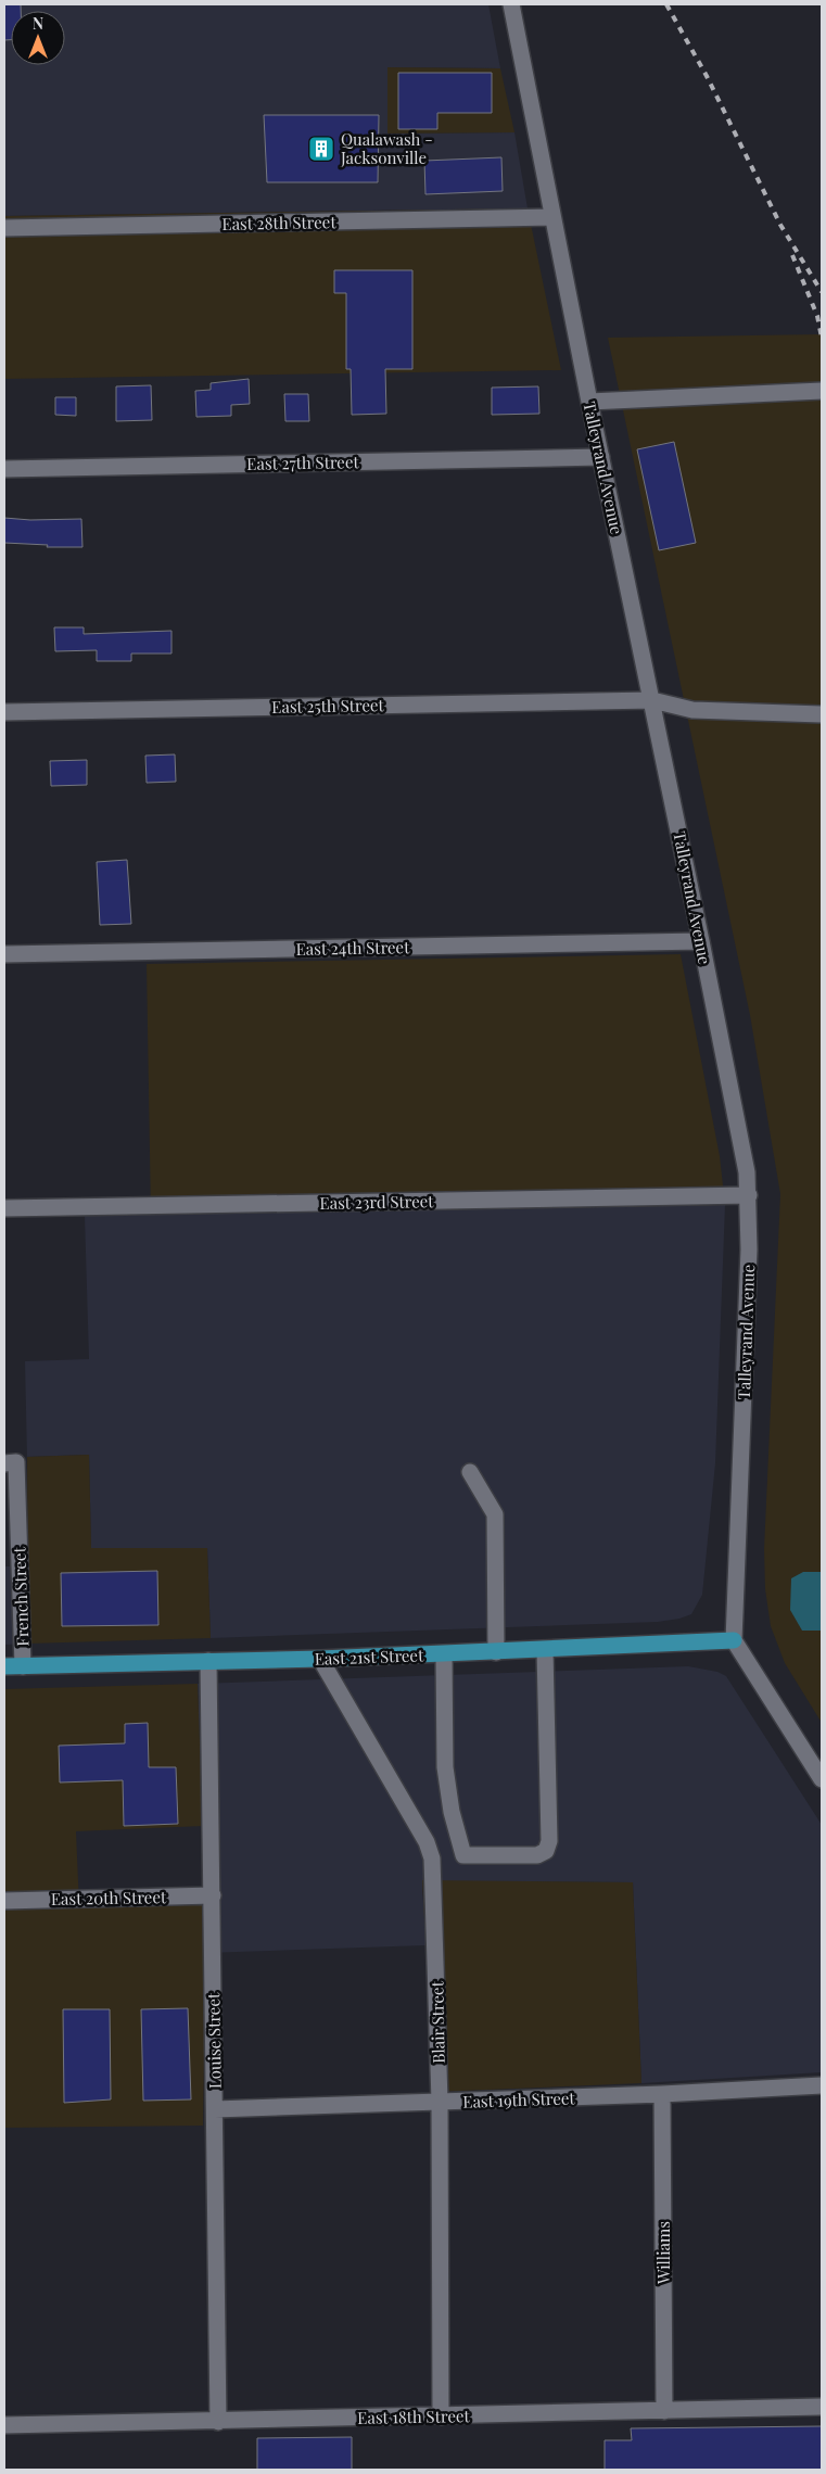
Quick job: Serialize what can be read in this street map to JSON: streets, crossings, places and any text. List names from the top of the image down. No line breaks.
{"streets":{"main road":["East 21st Street"],"street":["East 28th Street","East 27th Street","Talleyrand Avenue","East 25th Street","East 24th Street","East 23rd Street","French Street","East 20th Street","Blair Street","Louise Street","East 19th Street","Williams","East 18th Street"]},"crossings":[["East 28th Street","Talleyrand Avenue"],["East 27th Street","Talleyrand Avenue"],["Talleyrand Avenue","East 25th Street"],["Talleyrand Avenue","East 24th Street"],["Talleyrand Avenue","East 23rd Street"],["Talleyrand Avenue","East 21st Street"],["French Street","East 21st Street"],["East 21st Street","Blair Street"],["East 21st Street","Louise Street"],["East 20th Street","Louise Street"],["Blair Street","East 19th Street"],["Blair Street","East 18th Street"],["Louise Street","East 19th Street"],["Louise Street","East 18th Street"],["East 19th Street","Williams"],["Williams","East 18th Street"]],"places":{"building":["Qualawash - Jacksonville"]},"north":"top"}
